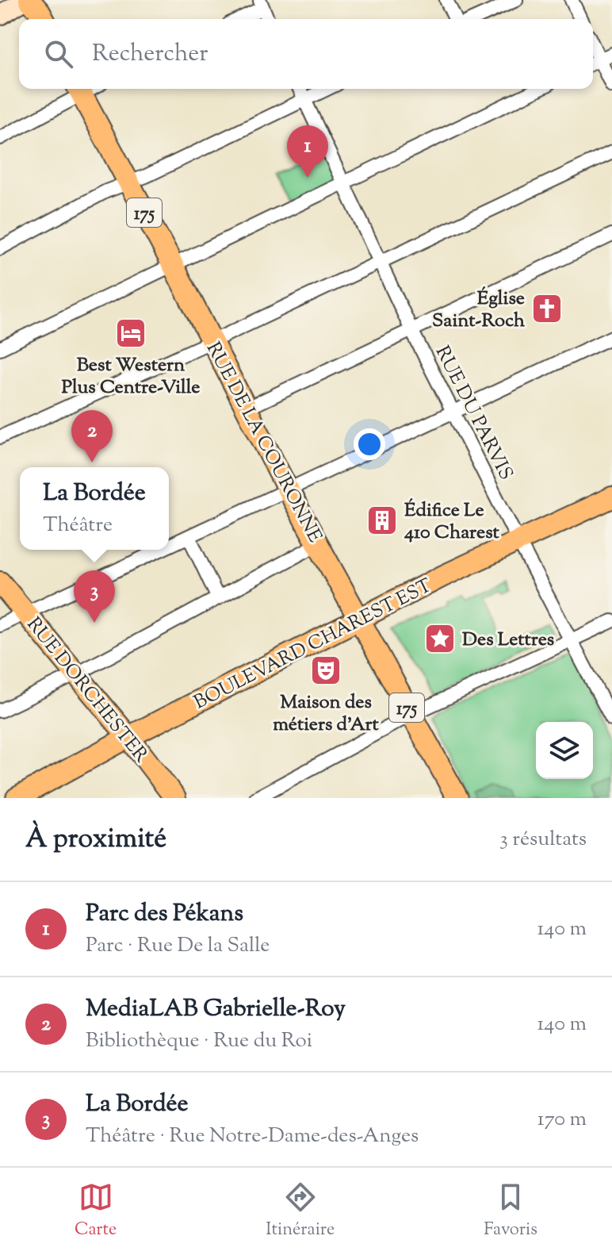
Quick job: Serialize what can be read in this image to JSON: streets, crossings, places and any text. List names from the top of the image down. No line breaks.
{"streets":{"main road":["175","RUE DE LA COURONNE","BOULEVARD CHAREST EST","RUE DORCHESTER"],"street":["RUE DU PARVIS"]},"crossings":[["RUE DU PARVIS","BOULEVARD CHAREST EST"],["RUE DE LA COURONNE","BOULEVARD CHAREST EST"],["BOULEVARD CHAREST EST","RUE DORCHESTER"]],"places":{"church":["Église Saint-Roch"],"hotel":["Best Western Plus Centre-Ville"],"building":["Édifice Le 410 Charest"],"place":["Des Lettres"],"theatre":["Maison des métiers d'Art"]},"page":{"search":"Rechercher","pins":["1","2","3"],"popup":["La Bordée","Théâtre"],"heading":["À proximité","3 résultats"],"list":[{"mark":"1","name":"Parc des Pékans","note":"Parc · Rue De la Salle","value":"140 m"},{"mark":"2","name":"MediaLAB Gabrielle-Roy","note":"Bibliothèque · Rue du Roi","value":"140 m"},{"mark":"3","name":"La Bordée","note":"Théâtre · Rue Notre-Dame-des-Anges","value":"170 m"}],"nav":["Carte","Itinéraire","Favoris"]}}
